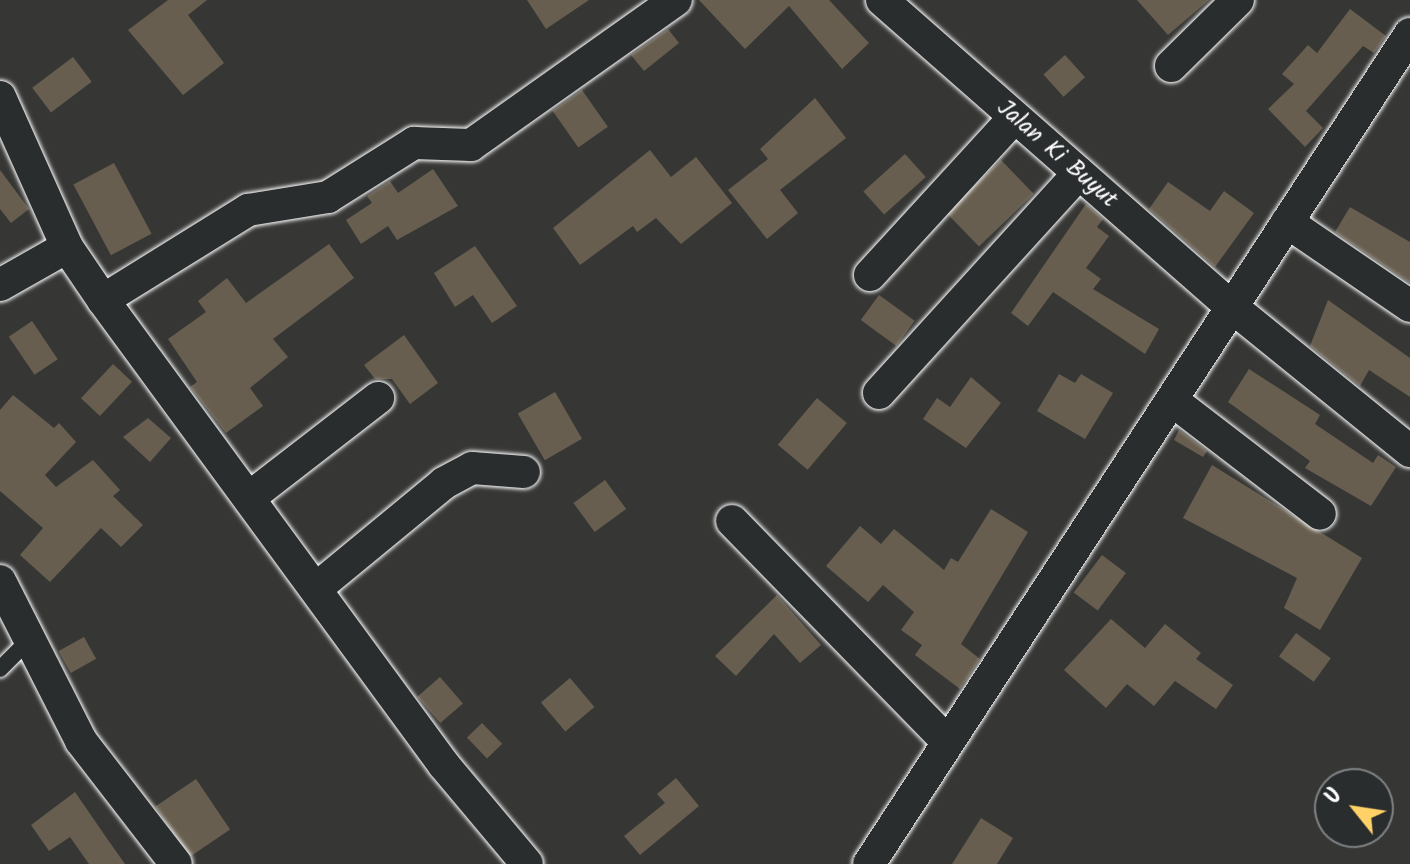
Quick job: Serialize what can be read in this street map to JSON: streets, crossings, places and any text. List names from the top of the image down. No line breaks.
{"streets":{"street":["Jalan Ki Buyut"]},"north":"top left"}
